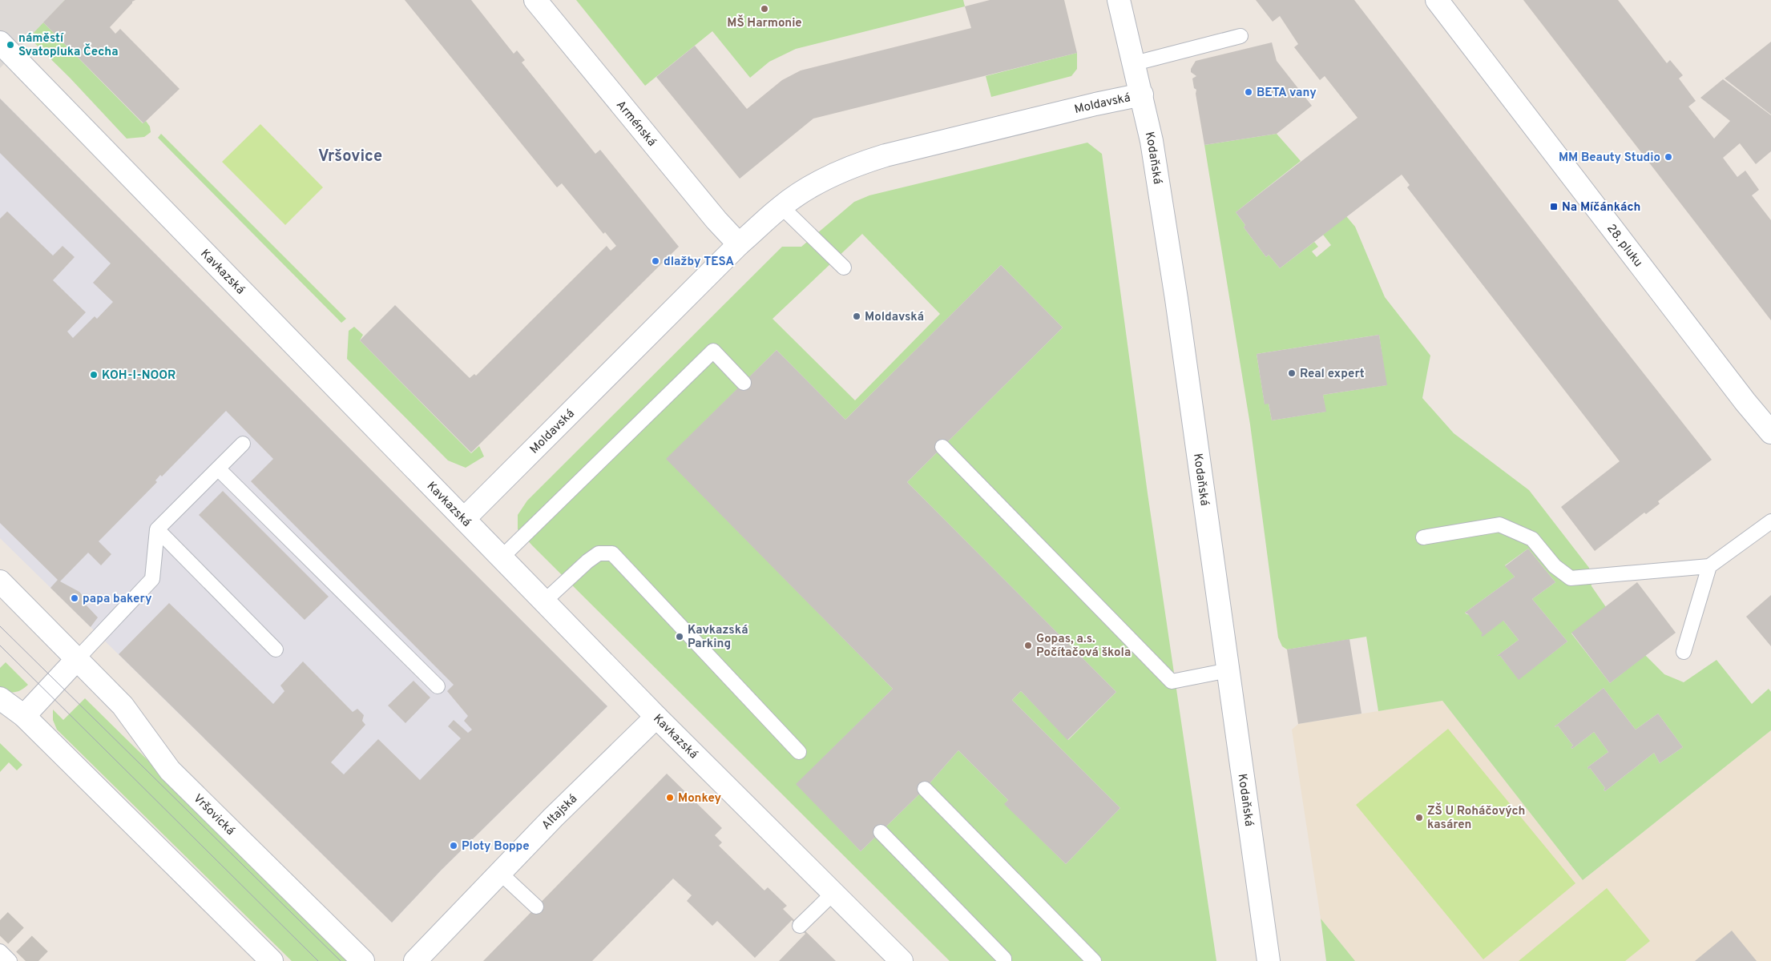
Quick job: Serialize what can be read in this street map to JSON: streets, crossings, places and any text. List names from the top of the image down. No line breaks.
{"streets":{"street":["Moldavská","Arménská","Kodaňská","28. pluku","Kavkazská","Altajská","Vršovická"]},"crossings":[["Moldavská","Arménská"],["Moldavská","Kodaňská"],["Moldavská","Kavkazská"],["Kavkazská","Altajská"]],"districts":["Vršovice"],"places":{"other":["MŠ Harmonie","náměstí Svatopluka Čecha","BETA vany","MM Beauty Studio","dlažby TESA","Moldavská","Real expert","KOH-I-NOOR","papa bakery","Kavkazská Parking","Gopas, a.s. Počítačová škola","Monkey","ZŠ U Roháčových kasáren","Ploty Boppe"],"transit":["Na Míčánkách"]}}
